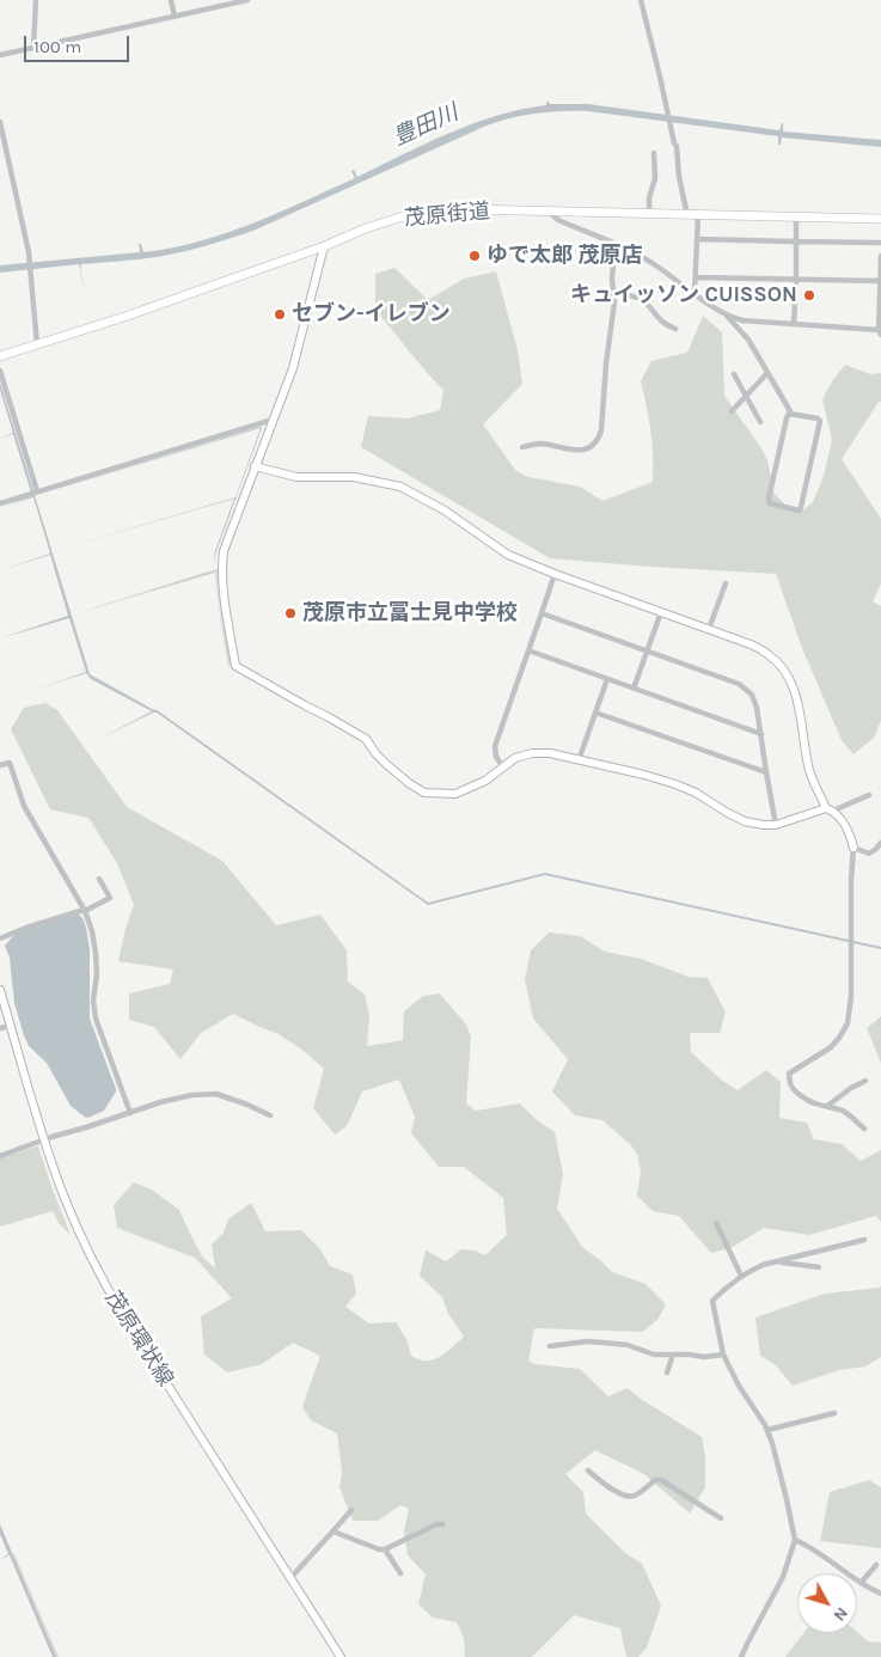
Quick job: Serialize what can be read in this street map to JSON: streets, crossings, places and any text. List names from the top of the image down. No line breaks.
{"streets":{"main road":["茂原街道"],"street":["茂原環状線"]},"water":["豊田川"],"places":["ゆで太郎 茂原店","キュイッソン CUISSON","セブン-イレブン","茂原市立冨士見中学校"],"scale_bar":"100 m","north":"bottom right"}
